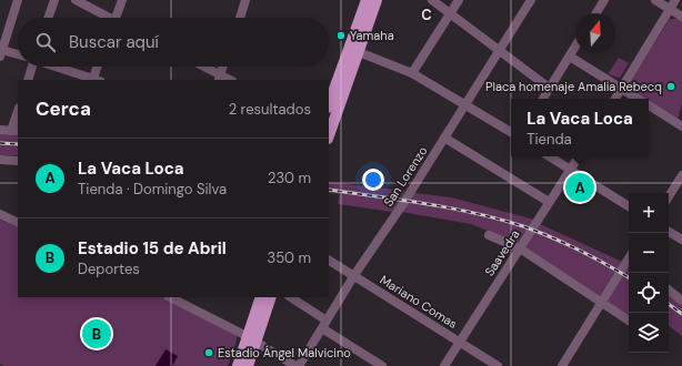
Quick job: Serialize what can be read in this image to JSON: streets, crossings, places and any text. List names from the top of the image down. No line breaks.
{"streets":{"street":["San Lorenzo","Saavedra","Mariano Comas"]},"crossings":[["San Lorenzo","Mariano Comas"],["Saavedra","Mariano Comas"]],"places":["Yamaha","Placa homenaje Amalia Rebecq","Estadio Ángel Malvicino"],"north":"top","page":{"search":"Buscar aquí","heading":["Cerca","2 resultados"],"popup":["La Vaca Loca","Tienda"],"list":[{"mark":"A","name":"La Vaca Loca","note":"Tienda · Domingo Silva","value":"230 m"},{"mark":"B","name":"Estadio 15 de Abril","note":"Deportes","value":"350 m"}],"pins":["A","B"],"map_buttons":["+","−"]},"grid":{"columns":["C"]}}
